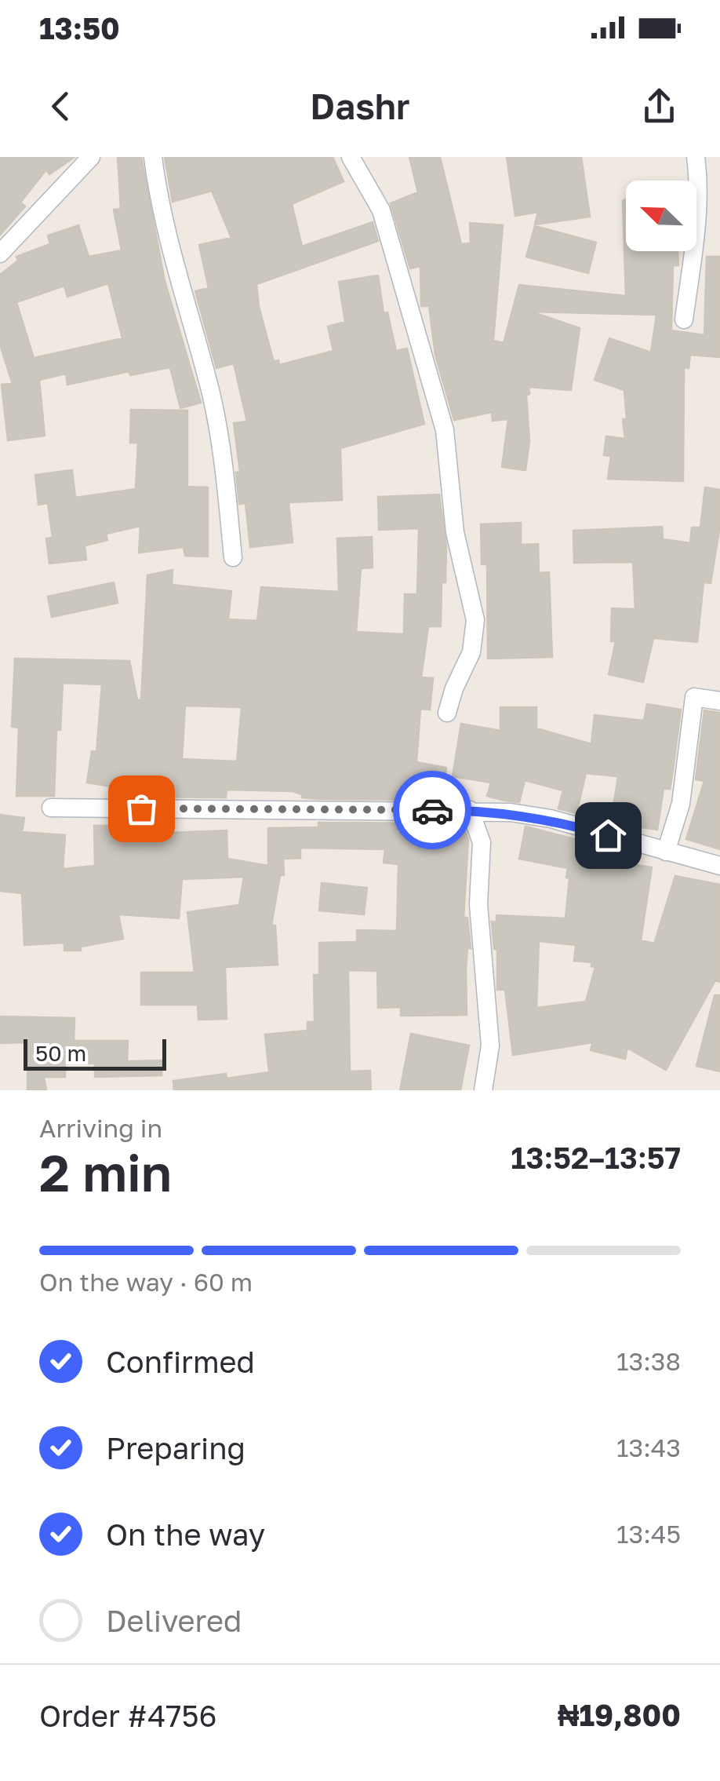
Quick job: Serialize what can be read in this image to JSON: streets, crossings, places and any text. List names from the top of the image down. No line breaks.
{"scale_bar":"50 m","north":"top left","page":{"status":"13:50","header":"Dashr","scale":"50 m","heading":["2 min","Arriving in","13:52–13:57"],"panel":["Order #4756","₦19,800"],"bar":"On the way · 60 m","list":[["Confirmed","13:38"],["Preparing","13:43"],["On the way","13:45"],"Delivered"]}}
